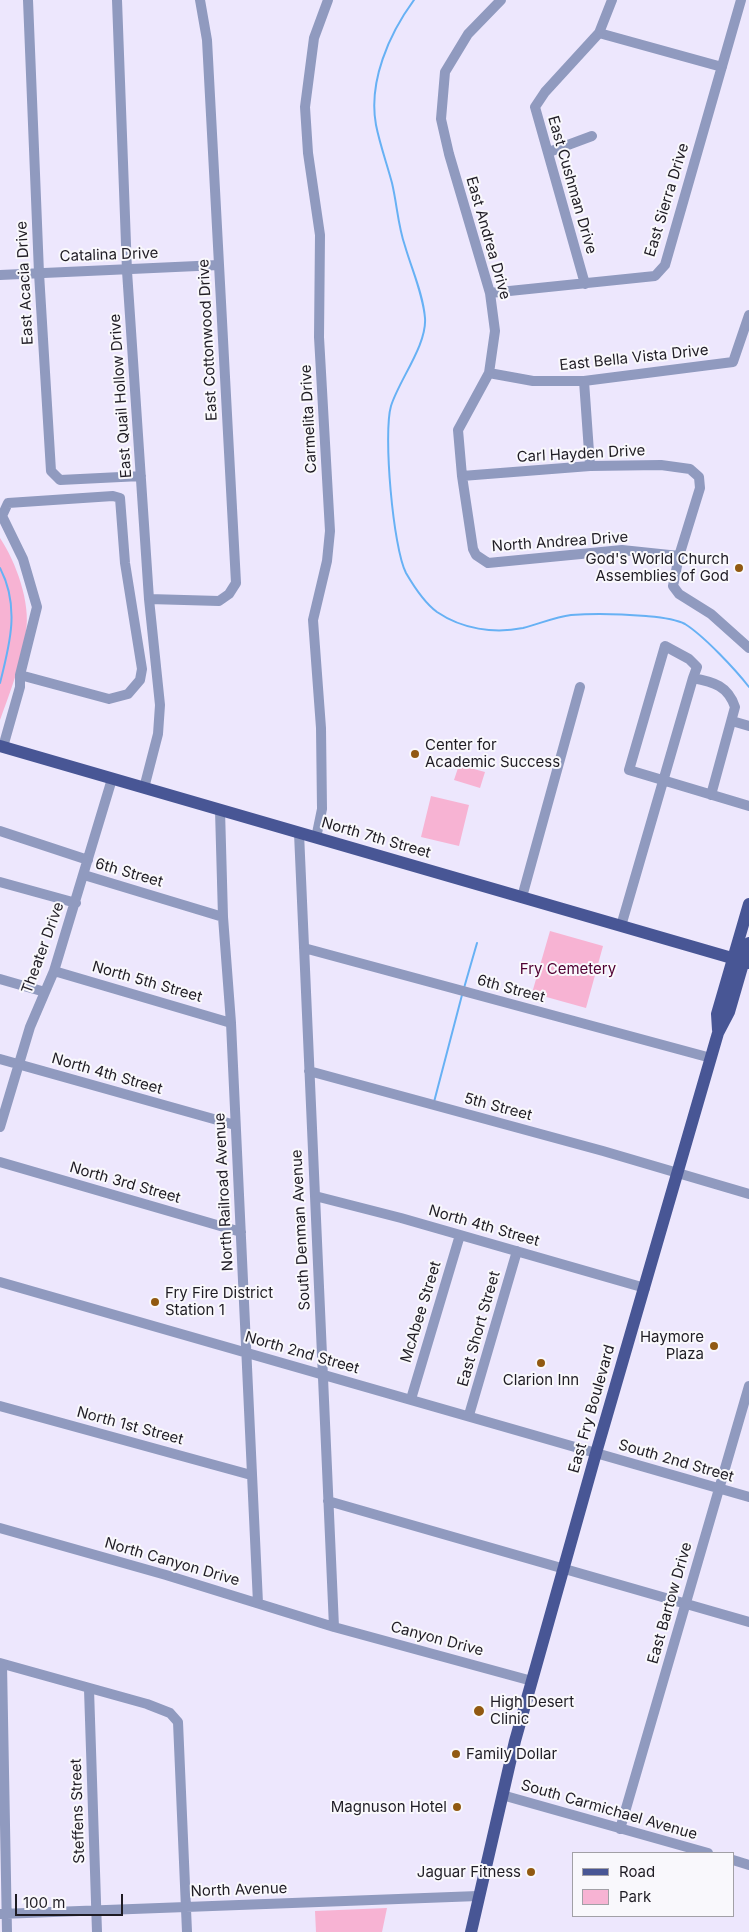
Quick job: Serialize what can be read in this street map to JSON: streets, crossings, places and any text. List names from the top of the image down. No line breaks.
{"streets":{"main road":["North 7th Street","East Fry Boulevard"],"street":["East Cushman Drive","East Sierra Drive","East Andrea Drive","Catalina Drive","East Acacia Drive","East Cottonwood Drive","East Bella Vista Drive","East Quail Hollow Drive","Carmelita Drive","Carl Hayden Drive","North Andrea Drive","6th Street","Theater Drive","North 5th Street","North 4th Street","5th Street","North 3rd Street","North Railroad Avenue","South Denman Avenue","McAbee Street","East Short Street","North 2nd Street","North 1st Street","South 2nd Street","North Canyon Drive","East Bartow Drive","Canyon Drive","South Carmichael Avenue","Steffens Street","North Avenue"]},"crossings":[["East Cushman Drive","East Sierra Drive"],["East Sierra Drive","East Andrea Drive"],["East Andrea Drive","East Bella Vista Drive"],["East Andrea Drive","Carl Hayden Drive"],["East Andrea Drive","North Andrea Drive"],["Catalina Drive","East Acacia Drive"],["Catalina Drive","East Cottonwood Drive"],["Catalina Drive","East Quail Hollow Drive"],["East Acacia Drive","East Quail Hollow Drive"],["East Cottonwood Drive","East Quail Hollow Drive"],["East Quail Hollow Drive","North 7th Street"],["Carmelita Drive","North 7th Street"],["Carl Hayden Drive","North Andrea Drive"],["North 7th Street","Theater Drive"],["North 7th Street","North Railroad Avenue"],["North 7th Street","South Denman Avenue"],["North 7th Street","East Fry Boulevard"],["6th Street","Theater Drive"],["6th Street","North Railroad Avenue"],["6th Street","South Denman Avenue"],["6th Street","East Fry Boulevard"],["Theater Drive","North 5th Street"],["Theater Drive","North 4th Street"],["North 5th Street","North Railroad Avenue"],["North 4th Street","North Railroad Avenue"],["North 4th Street","South Denman Avenue"],["North 4th Street","McAbee Street"],["North 4th Street","East Short Street"],["North 4th Street","East Fry Boulevard"],["5th Street","South Denman Avenue"],["5th Street","East Fry Boulevard"],["North 3rd Street","North Railroad Avenue"],["North Railroad Avenue","North 2nd Street"],["North Railroad Avenue","North 1st Street"],["North Railroad Avenue","North Canyon Drive"],["South Denman Avenue","North 2nd Street"],["South Denman Avenue","North Canyon Drive"],["South Denman Avenue","Canyon Drive"],["McAbee Street","North 2nd Street"],["East Short Street","North 2nd Street"],["North 2nd Street","East Fry Boulevard"],["North 2nd Street","South 2nd Street"],["East Fry Boulevard","South 2nd Street"],["East Fry Boulevard","Canyon Drive"],["East Fry Boulevard","South Carmichael Avenue"],["East Fry Boulevard","North Avenue"],["South 2nd Street","East Bartow Drive"],["North Canyon Drive","Canyon Drive"],["East Bartow Drive","South Carmichael Avenue"],["Steffens Street","North Avenue"]],"parks":["Fry Cemetery"],"places":["God's World Church Assemblies of God","Center for Academic Success","Fry Fire District Station 1","Haymore Plaza","Clarion Inn","High Desert Clinic","Family Dollar","Magnuson Hotel","Jaguar Fitness"],"legend":["Road","Park"],"scale_bar":"100 m"}
